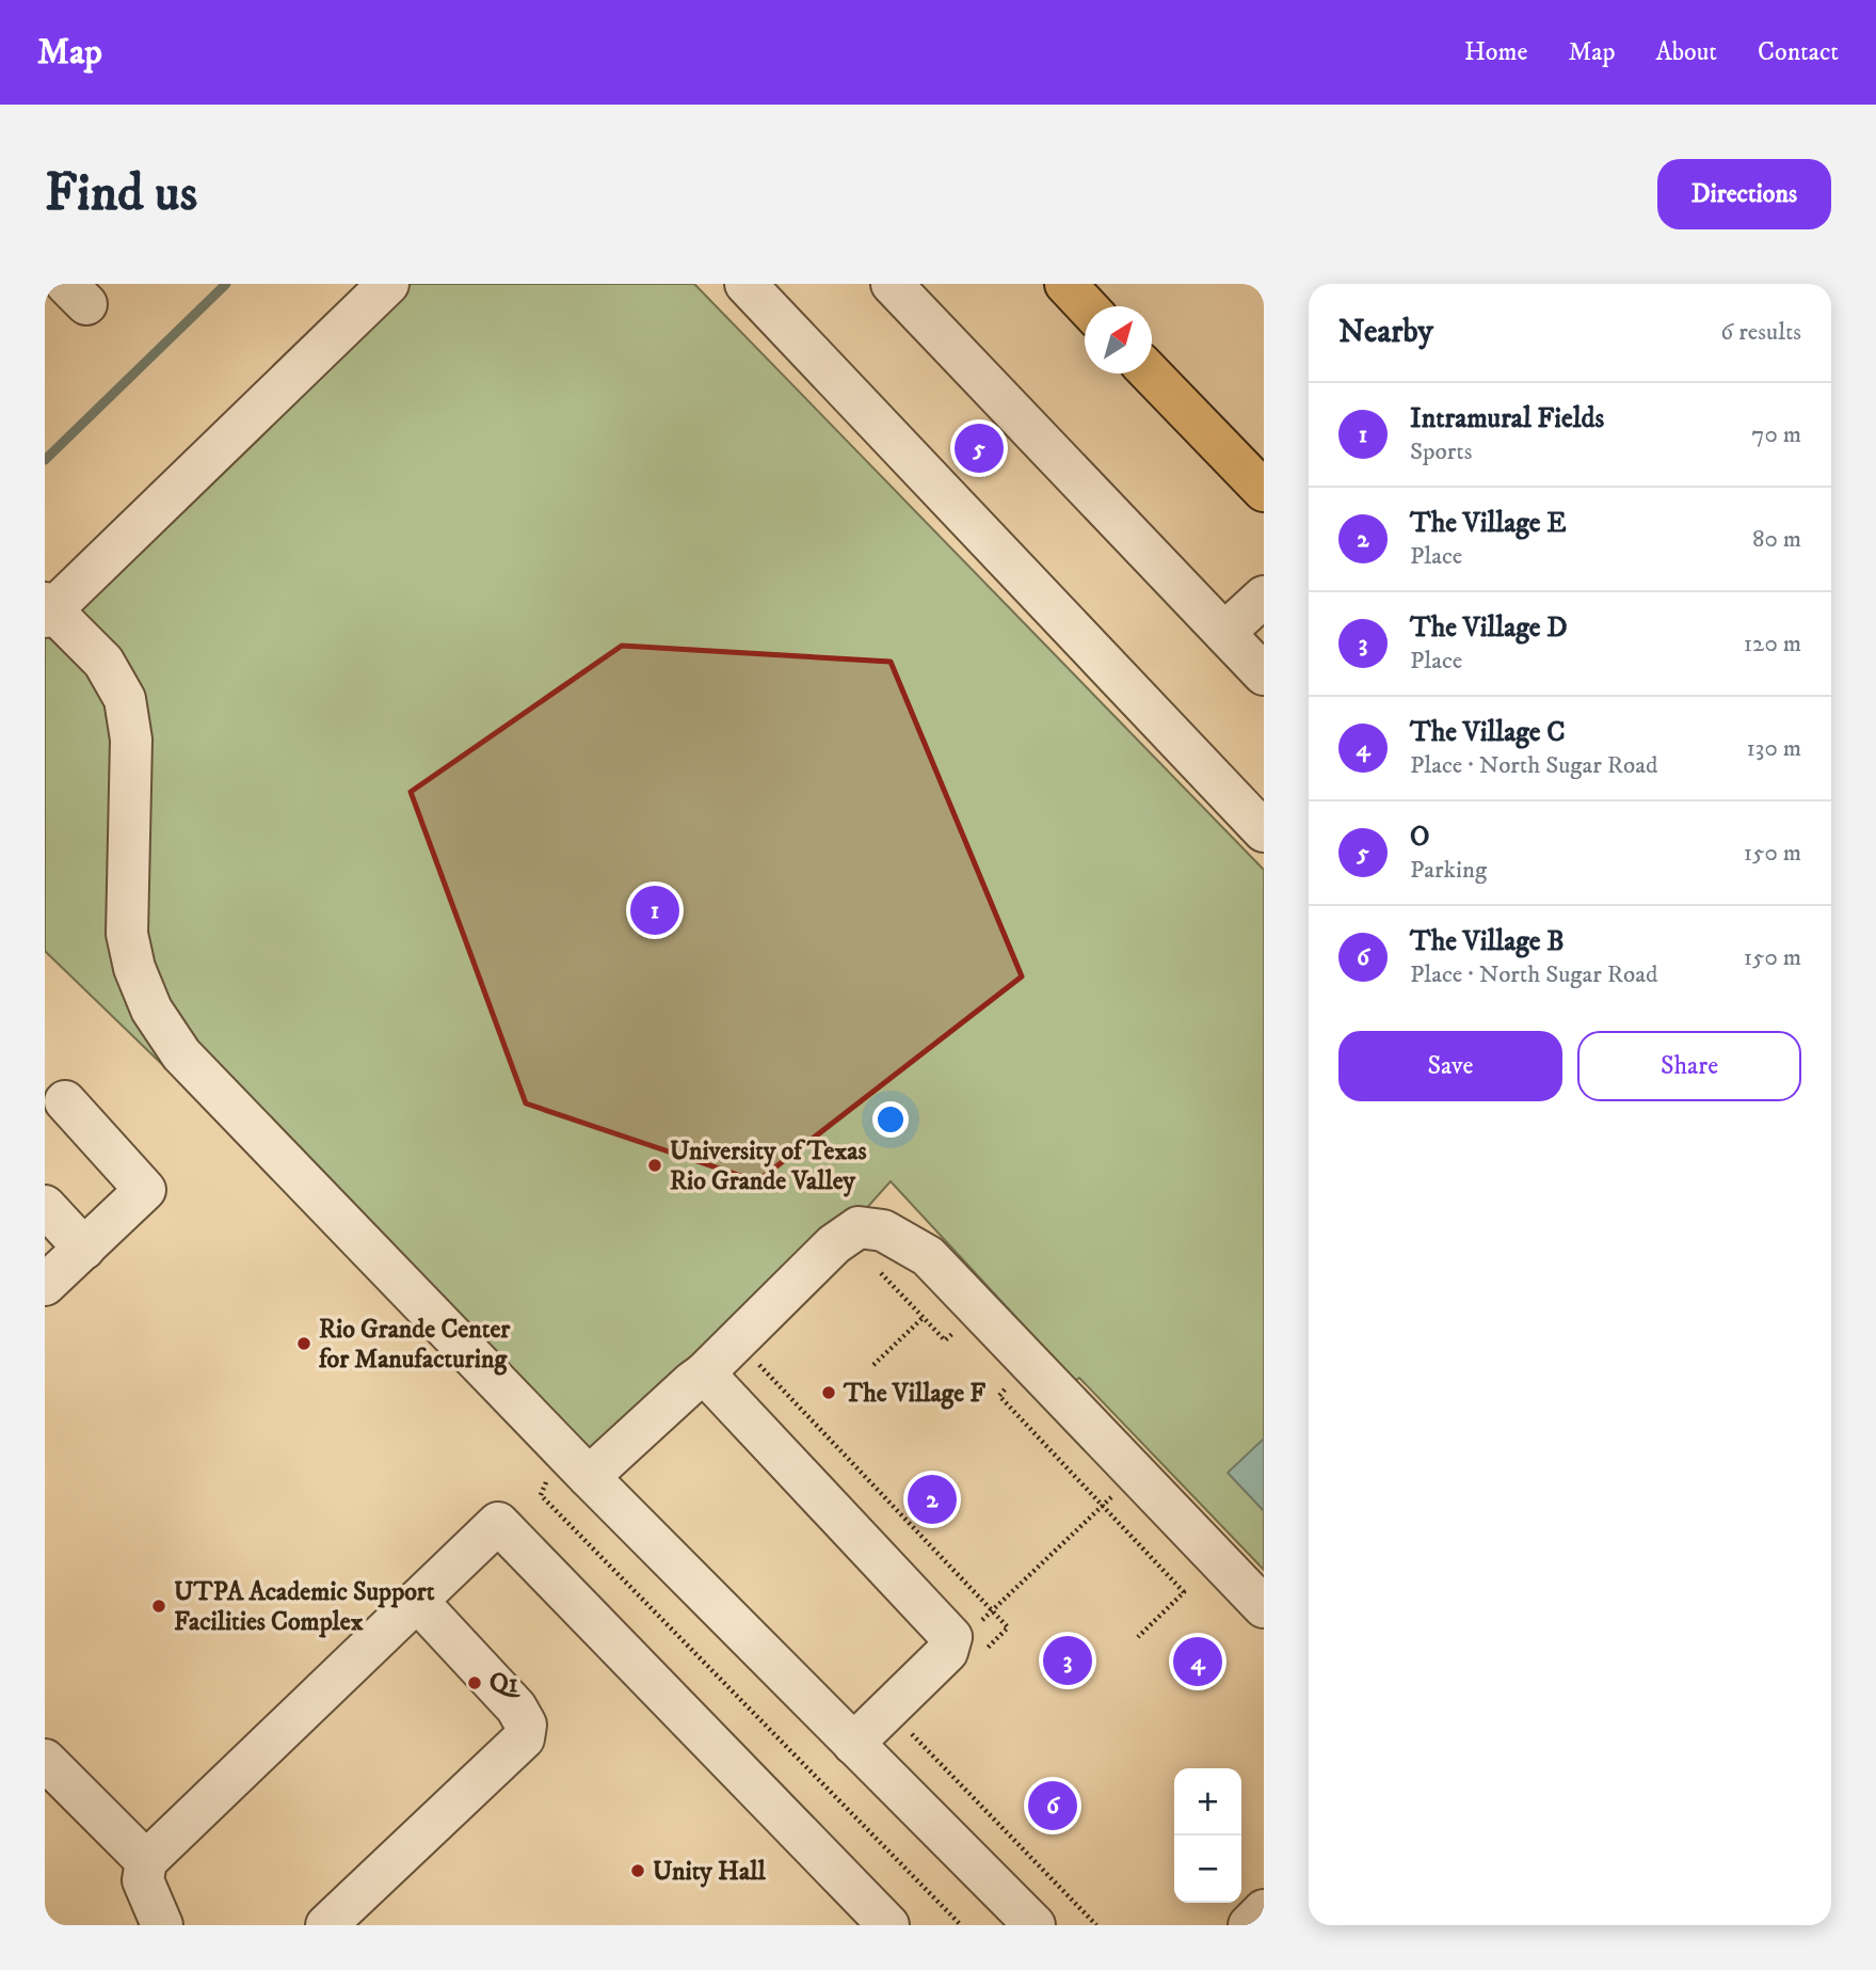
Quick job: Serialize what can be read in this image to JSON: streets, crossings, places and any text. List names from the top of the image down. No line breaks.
{"places":["University of Texas Rio Grande Valley","Rio Grande Center for Manufacturing","The Village F","UTPA Academic Support Facilities Complex","Q1","Unity Hall"],"north":"top right","page":{"header":"Map","nav":["Home","Map","About","Contact"],"buttons":["Directions",["Save","Share"]],"title":"Find us","heading":["Nearby","6 results"],"list":[{"mark":"1","name":"Intramural Fields","note":"Sports","value":"70 m"},{"mark":"2","name":"The Village E","note":"Place","value":"80 m"},{"mark":"3","name":"The Village D","note":"Place","value":"120 m"},{"mark":"4","name":"The Village C","note":"Place · North Sugar Road","value":"130 m"},{"mark":"5","name":"O","note":"Parking","value":"150 m"},{"mark":"6","name":"The Village B","note":"Place · North Sugar Road","value":"150 m"}],"pins":["5","1","2","3","4","6"],"map_buttons":["+","−"]}}
